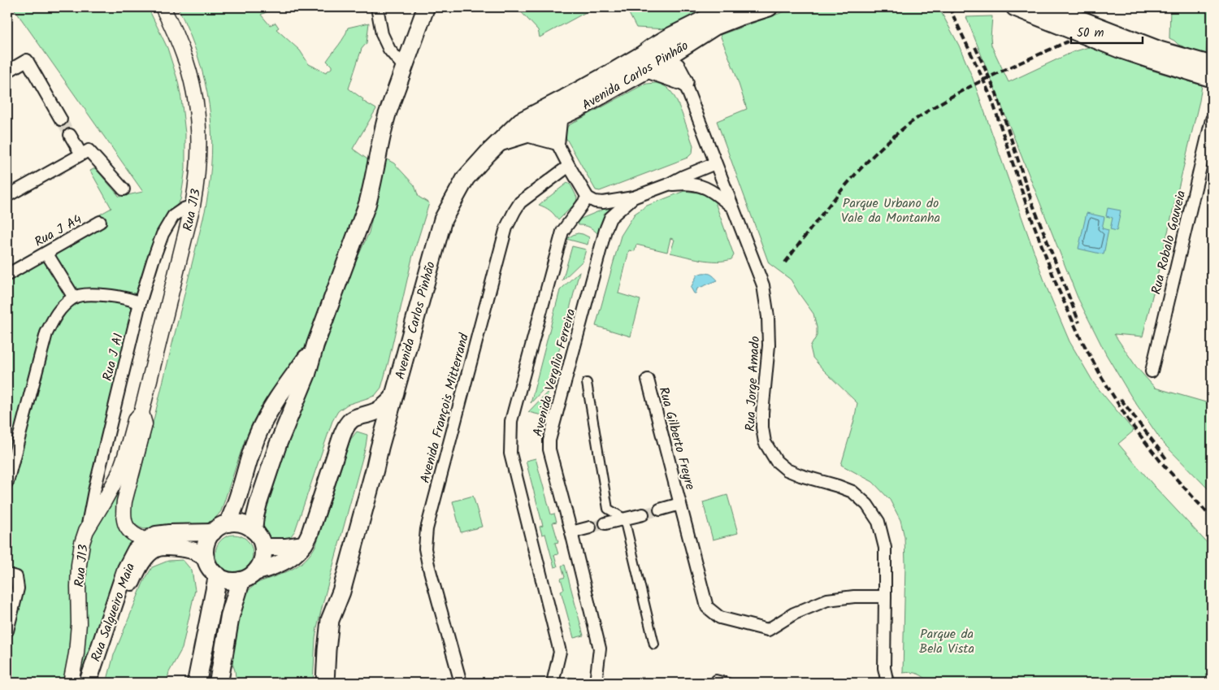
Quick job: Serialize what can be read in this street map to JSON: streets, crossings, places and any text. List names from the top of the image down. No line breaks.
{"streets":{"main road":["Avenida Carlos Pinhão","Rua Salgueiro Maia"],"street":["Rua J13","Rua J A4","Rua Robalo Gouveia","Rua J A1","Avenida Vergílio Ferreira","Rua Jorge Amado","Avenida François Mitterrand","Rua Gilberto Freyre"]},"crossings":[["Rua J13","Rua J A1"],["Rua J13","Rua Salgueiro Maia"],["Avenida Vergílio Ferreira","Rua Jorge Amado"],["Rua Jorge Amado","Rua Gilberto Freyre"]],"parks":["Parque Urbano do Vale da Montanha","Parque da Bela Vista"],"scale_bar":"50 m"}
